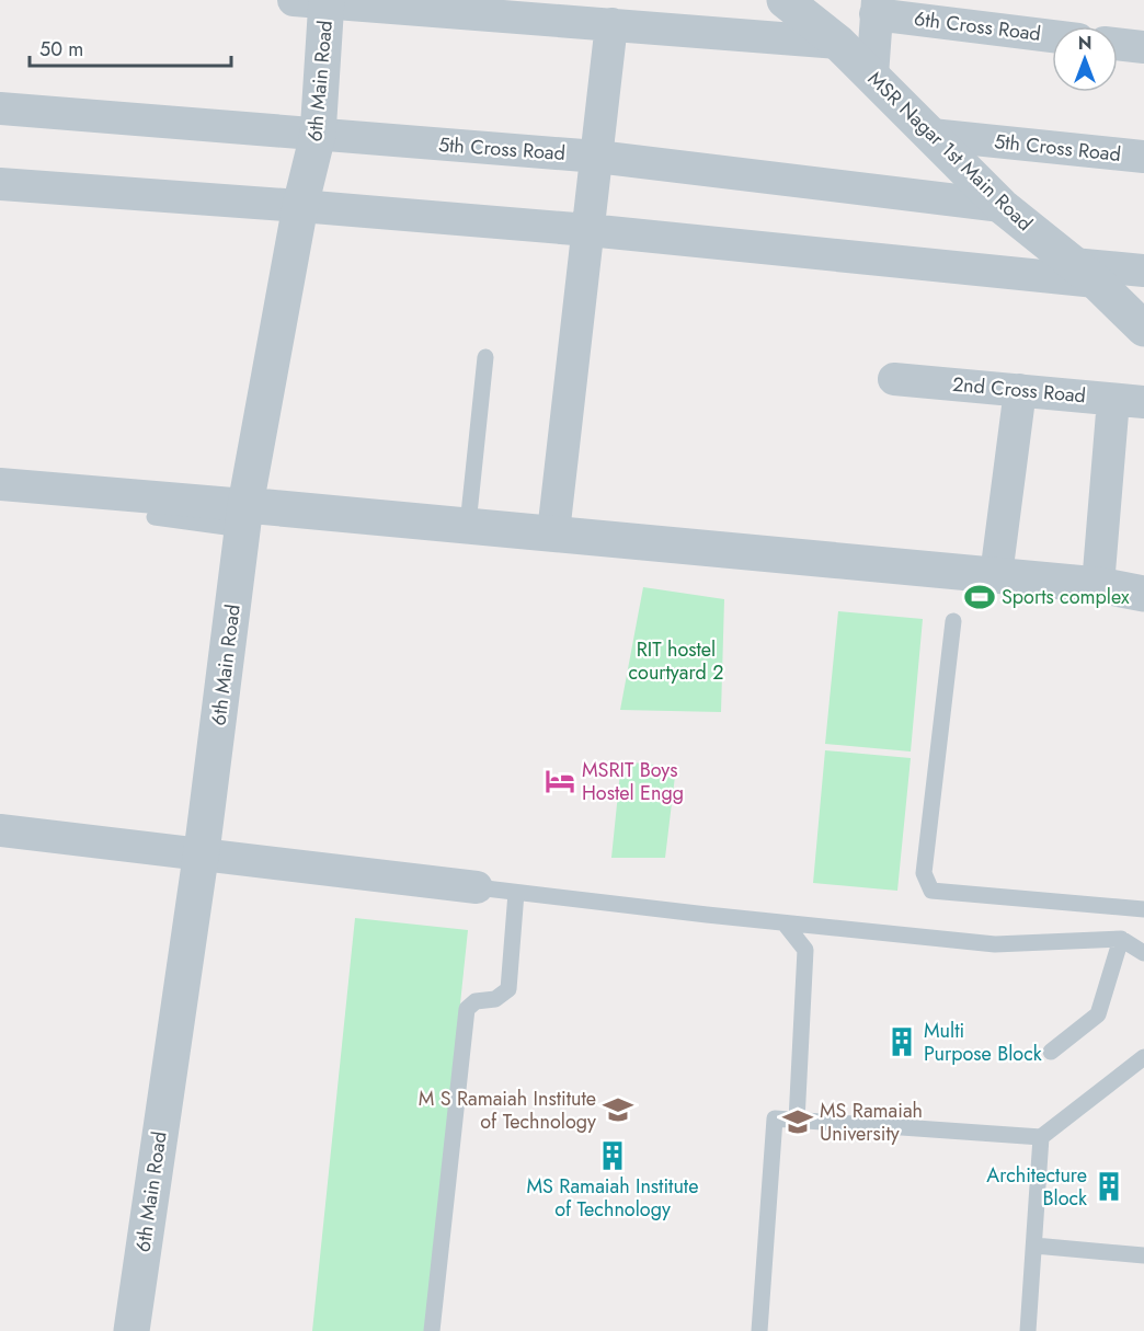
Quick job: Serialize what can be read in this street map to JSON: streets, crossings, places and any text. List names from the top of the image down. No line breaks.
{"streets":{"street":["6th Cross Road","6th Main Road","5th Cross Road","MSR Nagar 1st Main Road","2nd Cross Road"]},"crossings":[["6th Main Road","5th Cross Road"],["5th Cross Road","MSR Nagar 1st Main Road"]],"parks":["RIT hostel courtyard 2"],"places":{"sports":["Sports complex"],"hotel":["MSRIT Boys Hostel Engg"],"building":["Multi Purpose Block","MS Ramaiah Institute of Technology","Architecture Block"],"school or university":["M S Ramaiah Institute of Technology","MS Ramaiah University"]},"scale_bar":"50 m","north":"top"}
